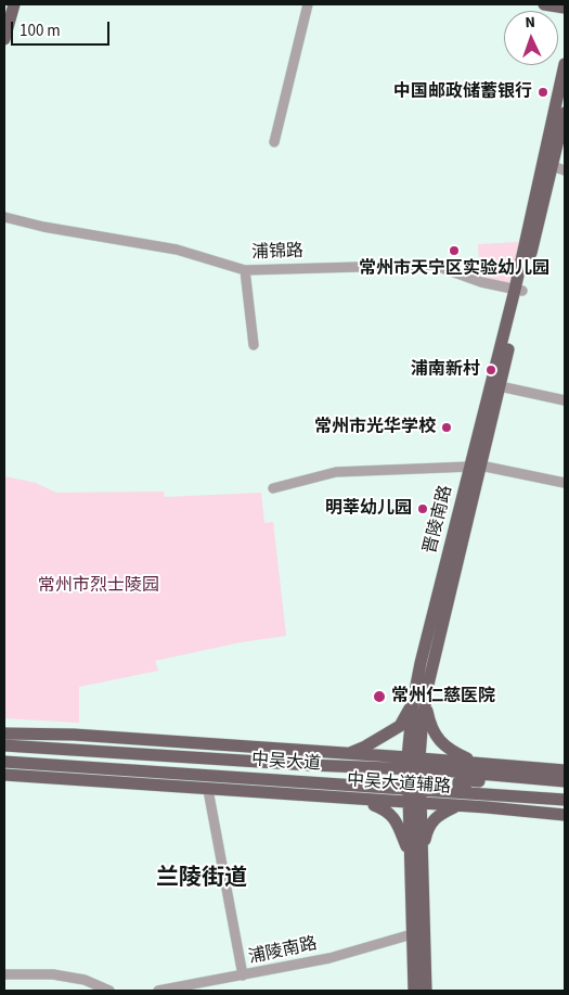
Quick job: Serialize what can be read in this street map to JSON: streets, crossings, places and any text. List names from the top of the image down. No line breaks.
{"streets":{"main road":["晋陵南路","中吴大道","中吴大道辅路"],"street":["浦锦路","浦陵南路"]},"crossings":[["浦锦路","晋陵南路"],["晋陵南路","中吴大道"],["晋陵南路","中吴大道辅路"],["晋陵南路","浦陵南路"],["中吴大道","中吴大道辅路"]],"districts":["兰陵街道"],"parks":["常州市烈士陵园"],"places":["中国邮政储蓄银行","常州市天宁区实验幼儿园","浦南新村","常州市光华学校","明莘幼儿园","常州仁慈医院"],"scale_bar":"100 m","north":"top"}
